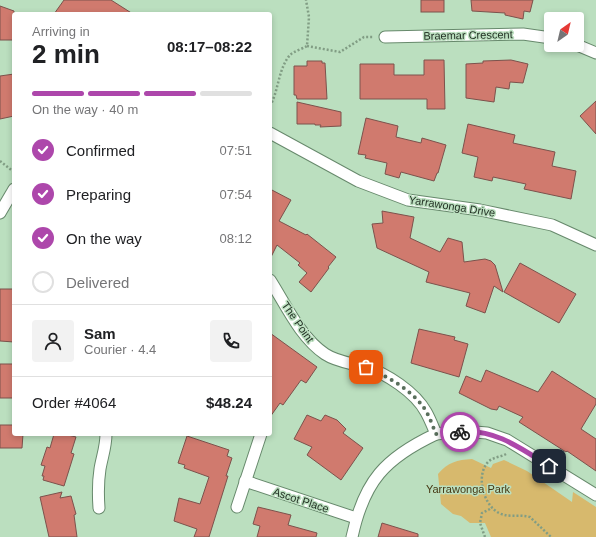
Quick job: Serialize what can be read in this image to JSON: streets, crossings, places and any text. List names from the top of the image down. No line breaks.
{"streets":{"street":["Braemar Crescent","Yarrawonga Drive","The Point","Ascot Place"]},"parks":["Yarrawonga Park"],"north":"top right","page":{"heading":["2 min","Arriving in","08:17–08:22"],"panel":["Sam","Courier · 4.4","Order #4064","$48.24"],"bar":"On the way · 40 m","list":[["Confirmed","07:51"],["Preparing","07:54"],["On the way","08:12"],"Delivered"]}}
